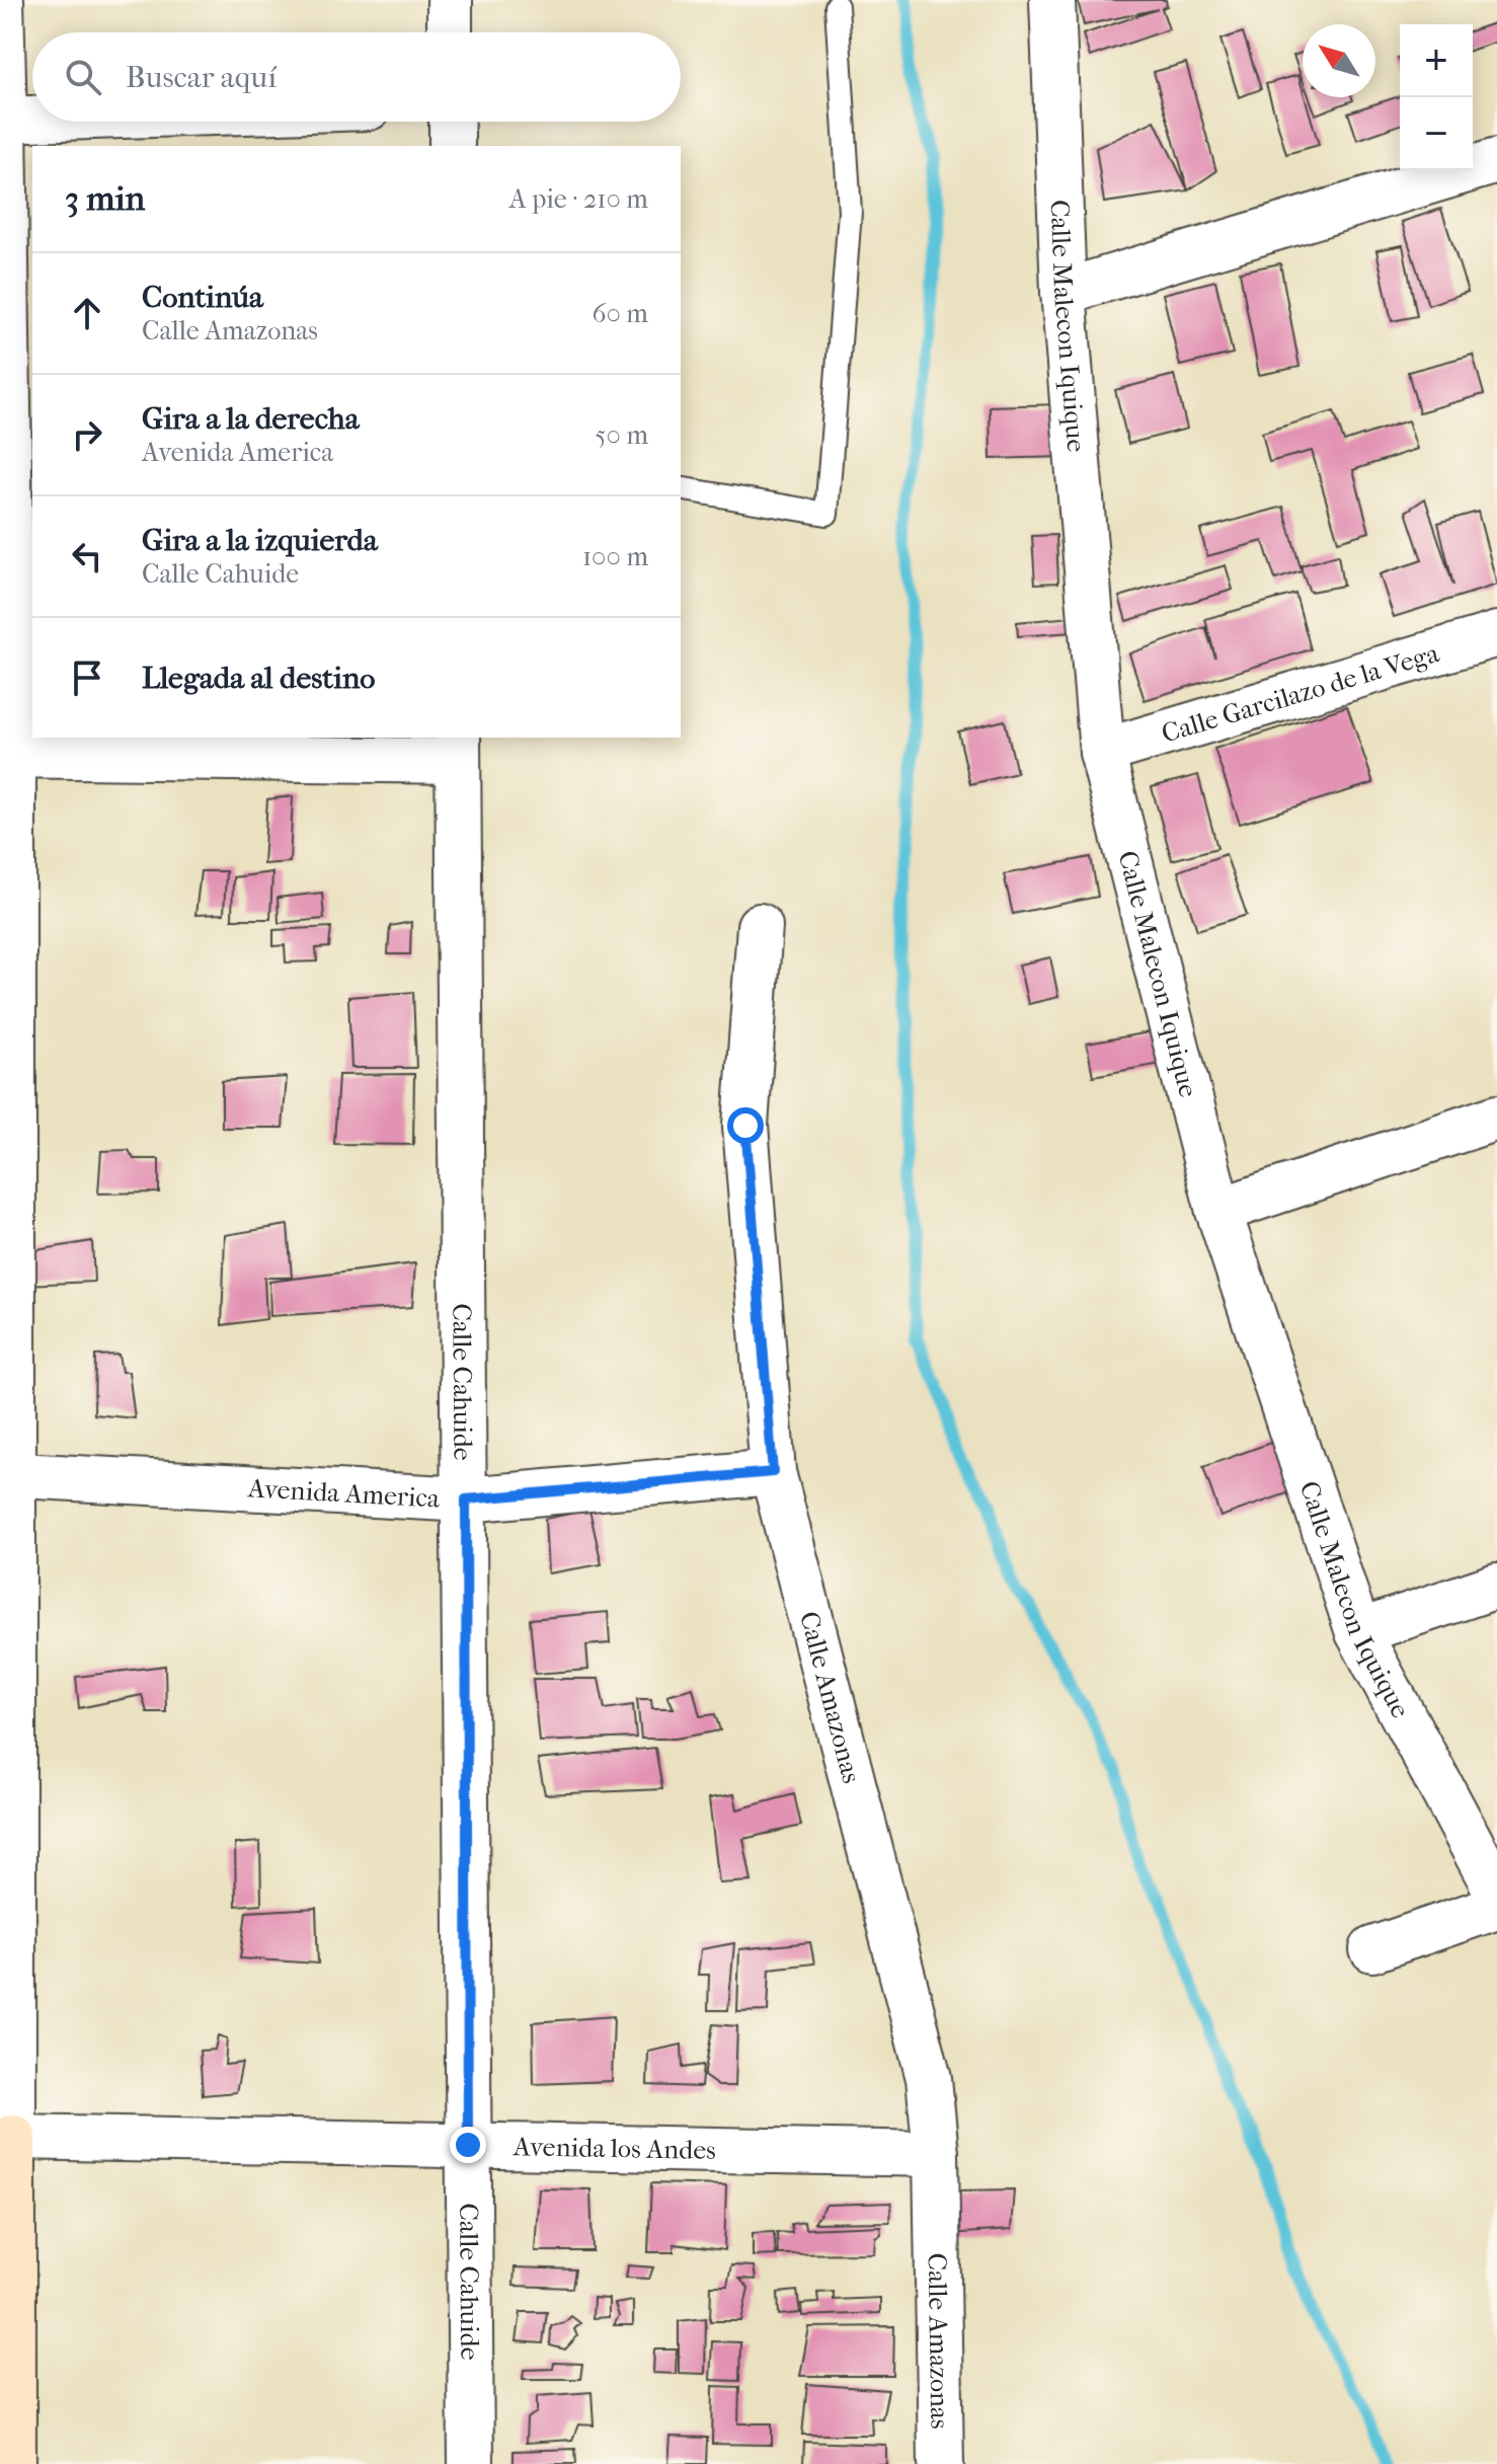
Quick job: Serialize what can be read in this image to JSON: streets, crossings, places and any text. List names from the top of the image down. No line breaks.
{"streets":{"street":["Calle Malecon Iquique","Calle Garcilazo de la Vega","Calle Cahuide","Avenida America","Calle Amazonas","Avenida los Andes"]},"crossings":[["Calle Malecon Iquique","Calle Garcilazo de la Vega"],["Calle Cahuide","Avenida America"],["Calle Cahuide","Avenida los Andes"],["Avenida America","Calle Amazonas"],["Calle Amazonas","Avenida los Andes"]],"north":"top left","page":{"map_buttons":["+","−"],"search":"Buscar aquí","heading":["3 min","A pie · 210 m"],"list":[["Continúa","Calle Amazonas","60 m"],["Gira a la derecha","Avenida America","50 m"],["Gira a la izquierda","Calle Cahuide","100 m"],"Llegada al destino"]}}
